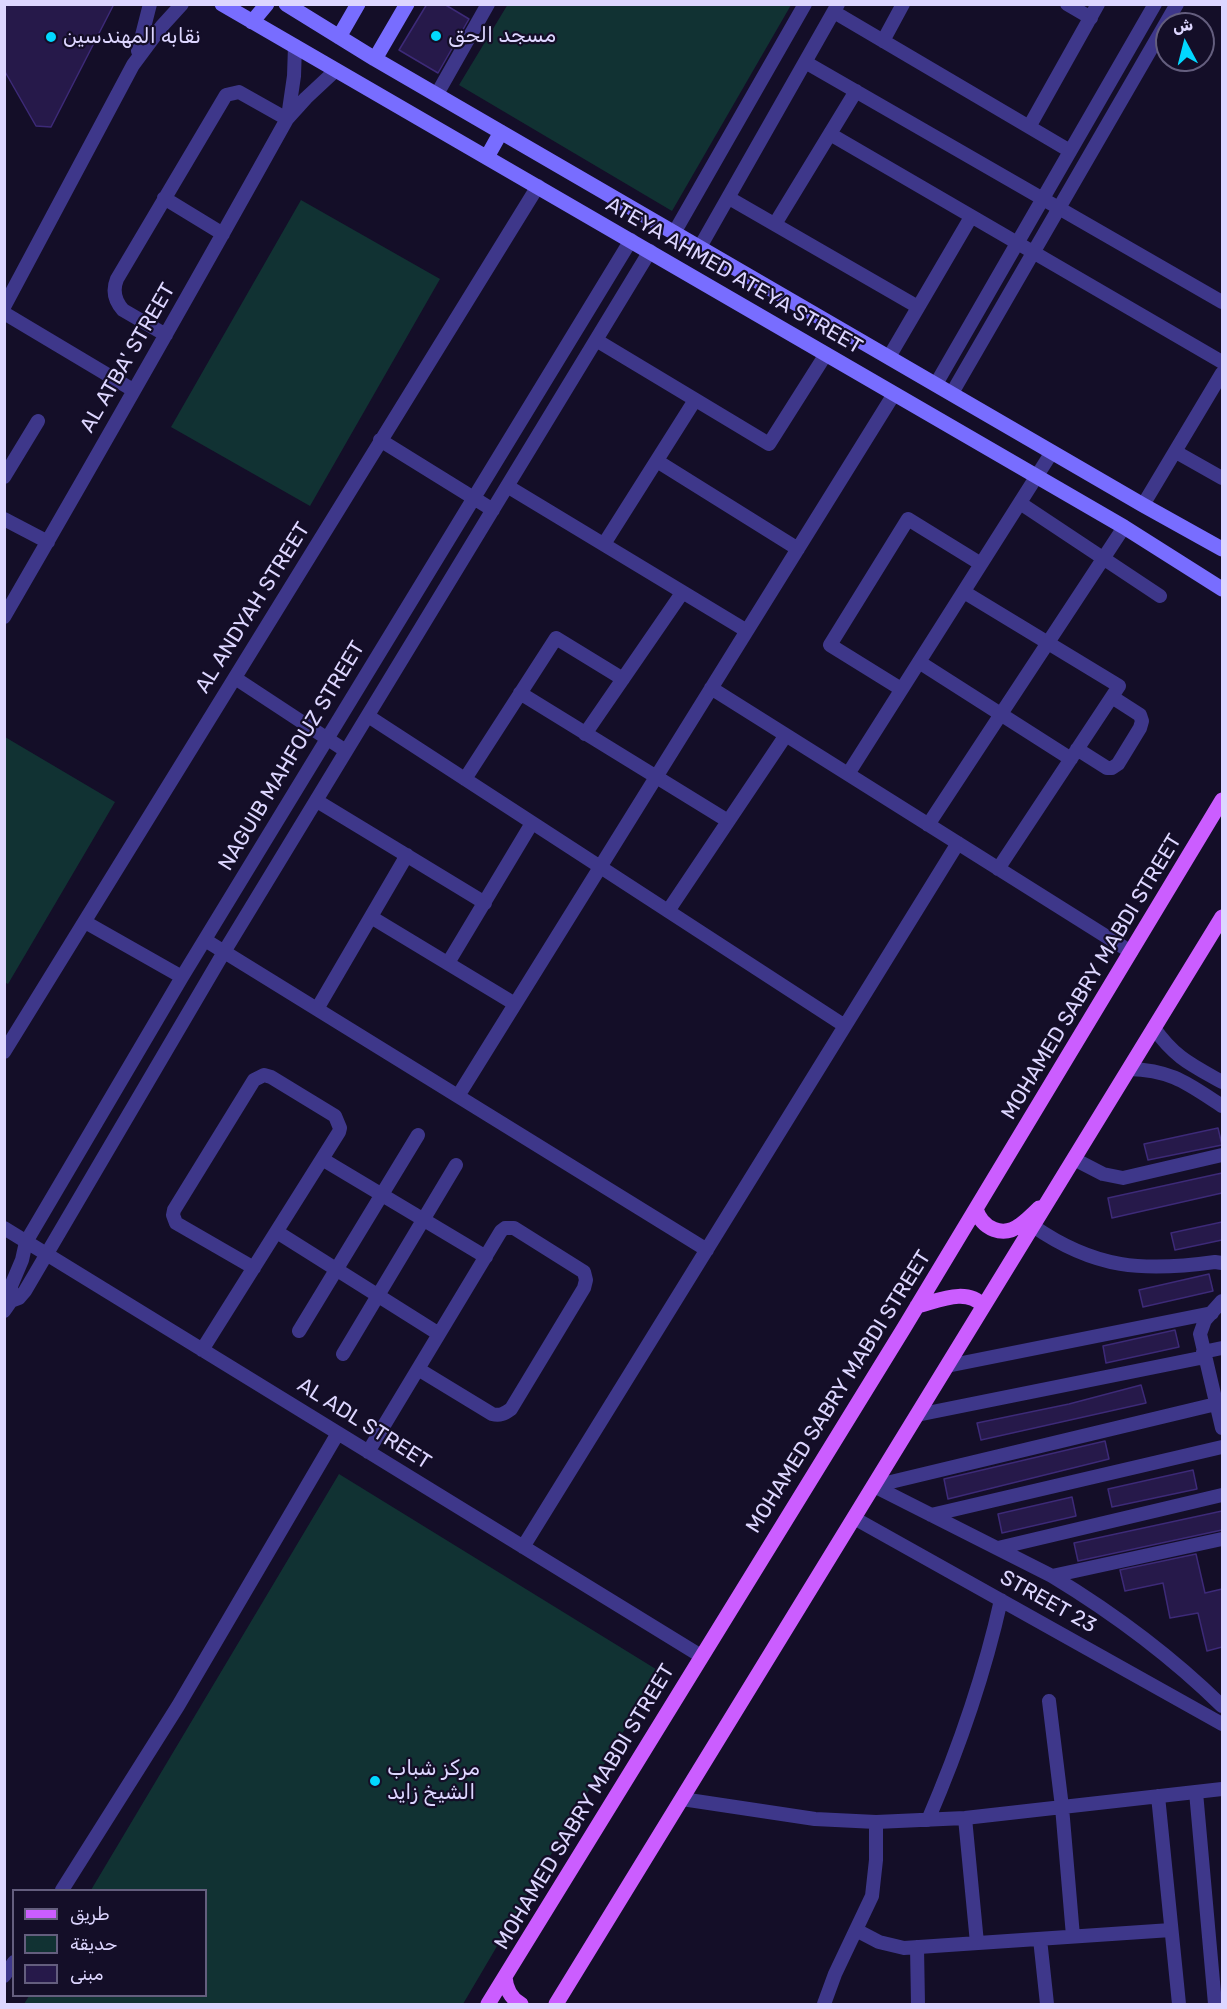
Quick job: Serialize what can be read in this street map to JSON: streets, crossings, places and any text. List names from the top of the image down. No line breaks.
{"streets":{"main road":["MOHAMED SABRY MABDI STREET"],"street":["ATEYA AHMED ATEYA STREET","AL ATBA' STREET","AL ANDYAH STREET","NAGUIB MAHFOUZ STREET","AL ADL STREET","STREET 23"]},"crossings":[["ATEYA AHMED ATEYA STREET","AL ATBA' STREET"],["ATEYA AHMED ATEYA STREET","AL ANDYAH STREET"],["ATEYA AHMED ATEYA STREET","NAGUIB MAHFOUZ STREET"],["NAGUIB MAHFOUZ STREET","AL ADL STREET"],["MOHAMED SABRY MABDI STREET","AL ADL STREET"]],"places":["مسجد الحق","نقابه المهندسين","مركز شباب الشيخ زايد"],"legend":["طريق","حديقة","مبنى"],"north":"top"}
